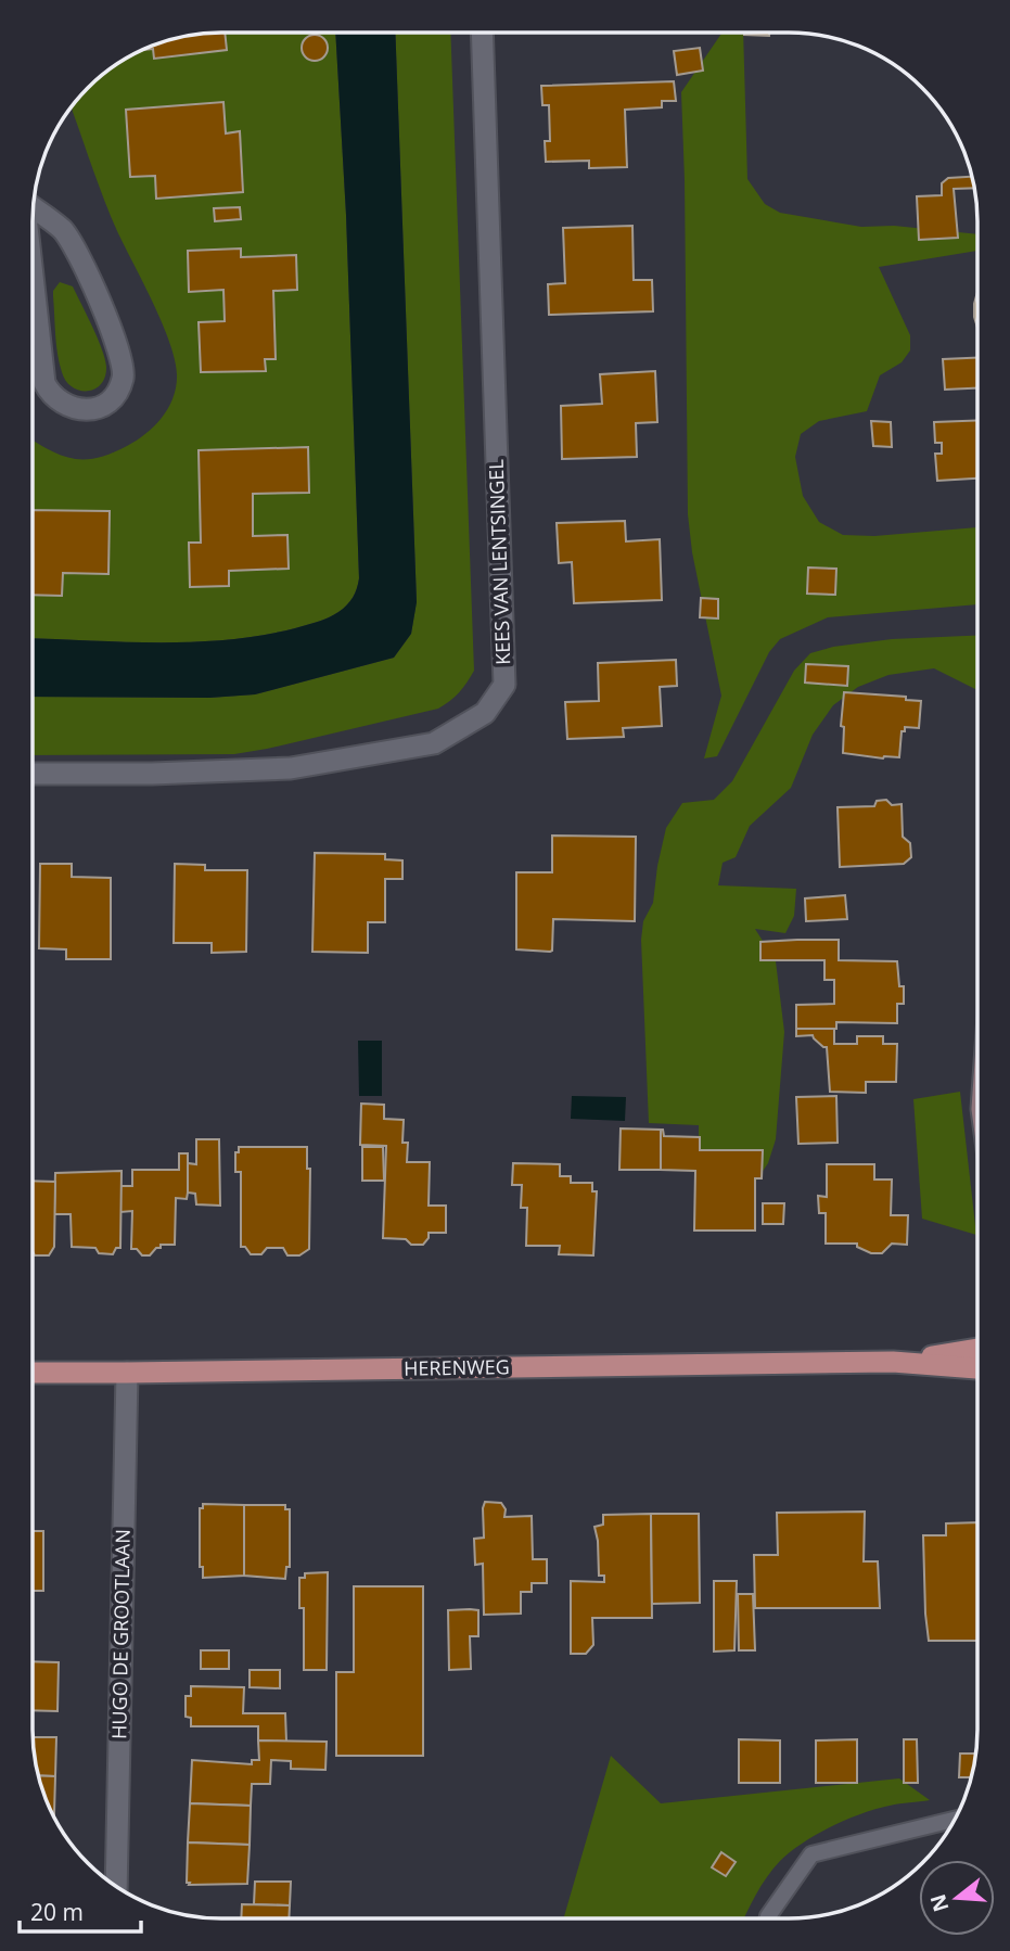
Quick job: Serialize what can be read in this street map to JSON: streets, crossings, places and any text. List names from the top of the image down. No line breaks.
{"streets":{"main road":["HERENWEG"],"street":["KEES VAN LENTSINGEL","HUGO DE GROOTLAAN"]},"crossings":[["HERENWEG","HUGO DE GROOTLAAN"]],"scale_bar":"20 m","north":"left"}
